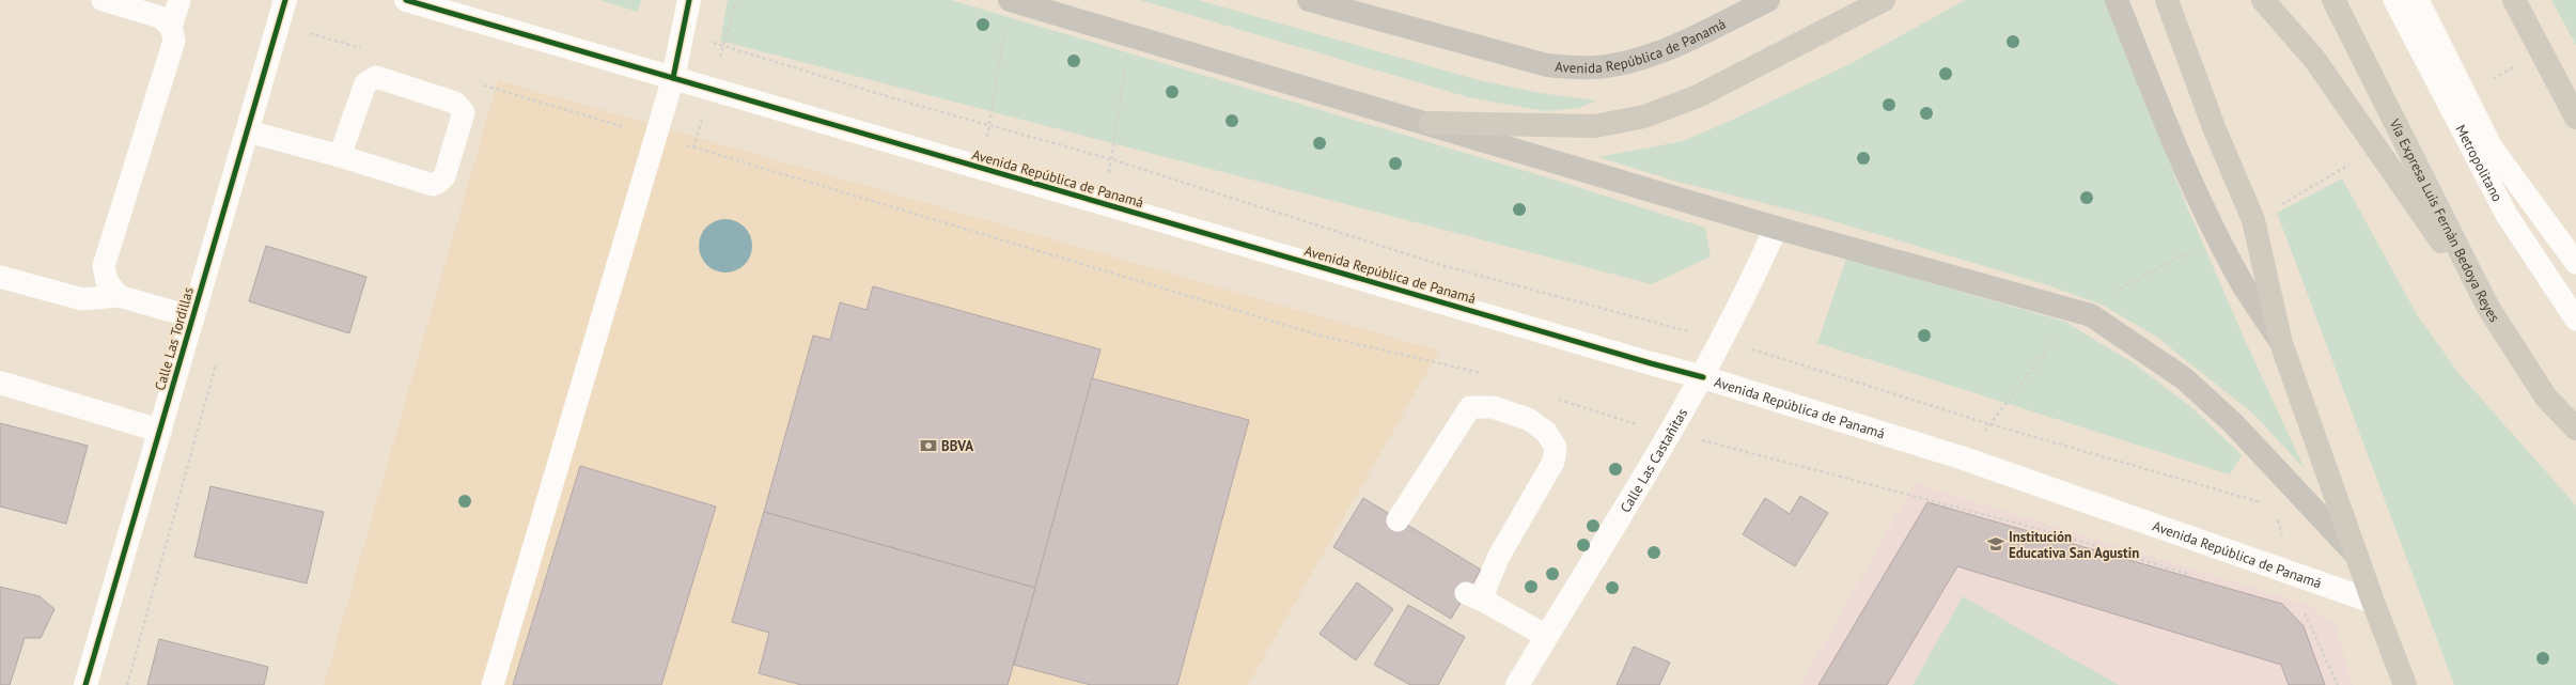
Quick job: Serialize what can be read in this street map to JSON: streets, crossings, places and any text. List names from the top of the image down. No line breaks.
{"streets":{"highway":["Vía Expresa Luis Fernán Bedoya Reyes"],"main road":["Avenida República de Panamá"],"street":["Calle Las Tordillas","Calle Las Castañitas"],"lane":["Metropolitano"]},"crossings":[["Avenida República de Panamá","Calle Las Castañitas"]],"places":{"bank":["BBVA"],"school or university":["Institución Educativa San Agustin"]}}
